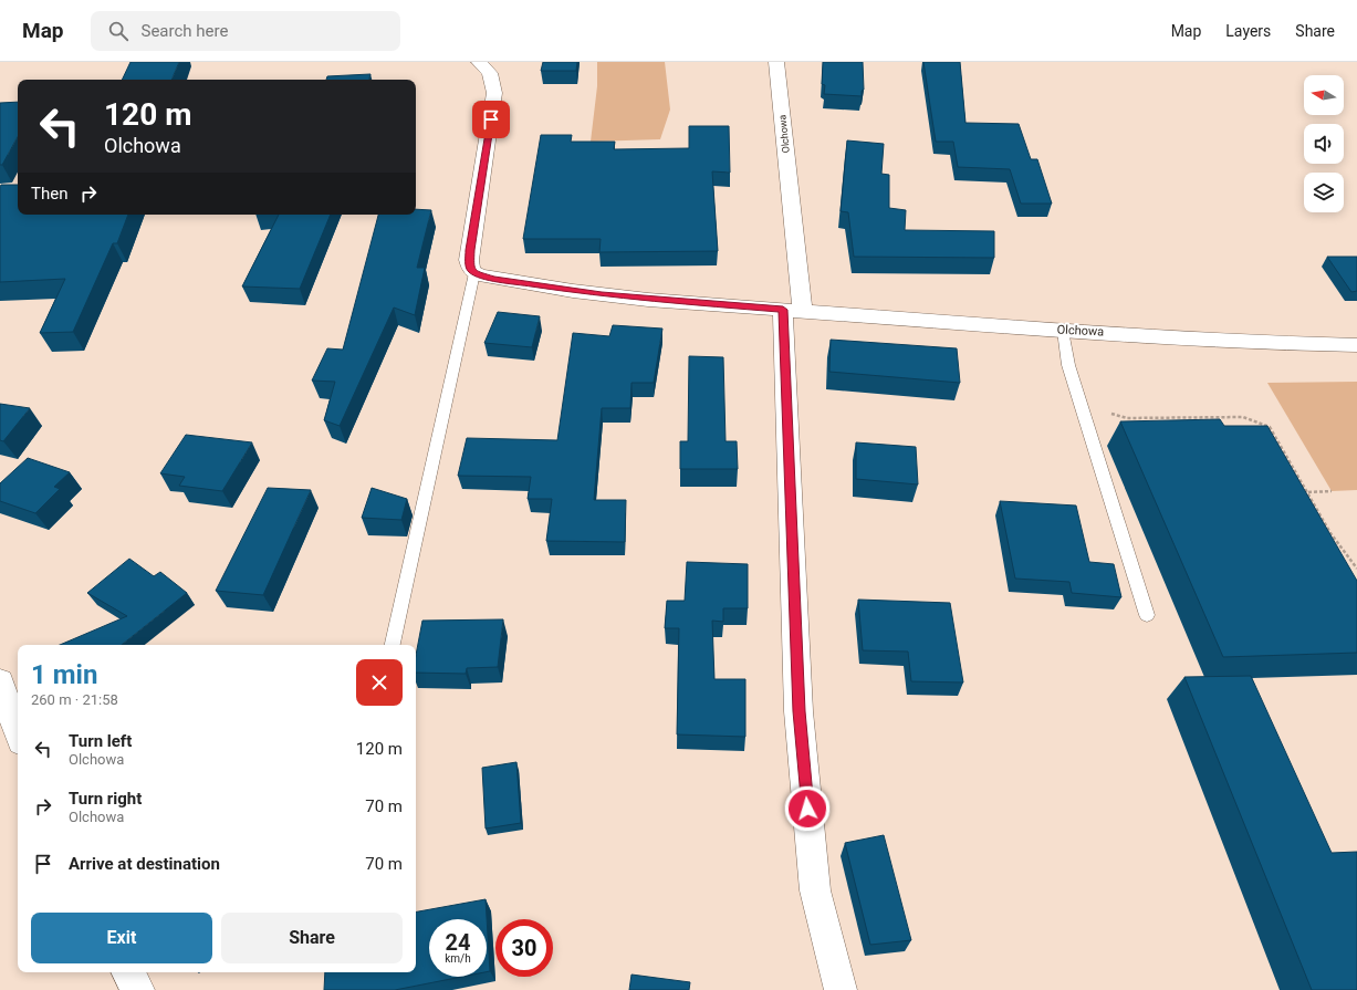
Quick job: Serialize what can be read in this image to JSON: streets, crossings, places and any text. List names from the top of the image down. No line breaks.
{"streets":{"street":["Olchowa"]},"north":"left","page":{"header":"Map","search":"Search here","nav":["Map","Layers","Share"],"turn":["120 m","Olchowa"],"then":"Then","heading":["1 min","260 m · 21:58"],"list":[{"name":"Turn left","note":"Olchowa","value":"120 m"},{"name":"Turn right","note":"Olchowa","value":"70 m"},{"name":"Arrive at destination","value":"70 m"}],"buttons":["Exit","Share"],"speed":"24 km/h","limit":"30"}}
